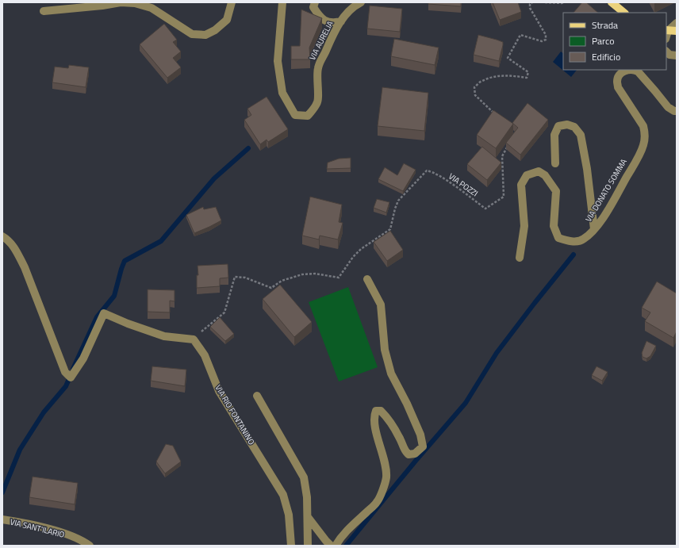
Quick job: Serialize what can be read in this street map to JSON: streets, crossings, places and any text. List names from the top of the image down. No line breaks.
{"streets":{"street":["VIA AURELIA","VIA DONATO SOMMA","VIA RIO FONTANINO","VIA SANT'ILARIO"],"path":["VIA POZZI"]},"crossings":[["VIA POZZI","VIA RIO FONTANINO"]],"legend":["Strada","Parco","Edificio"]}
